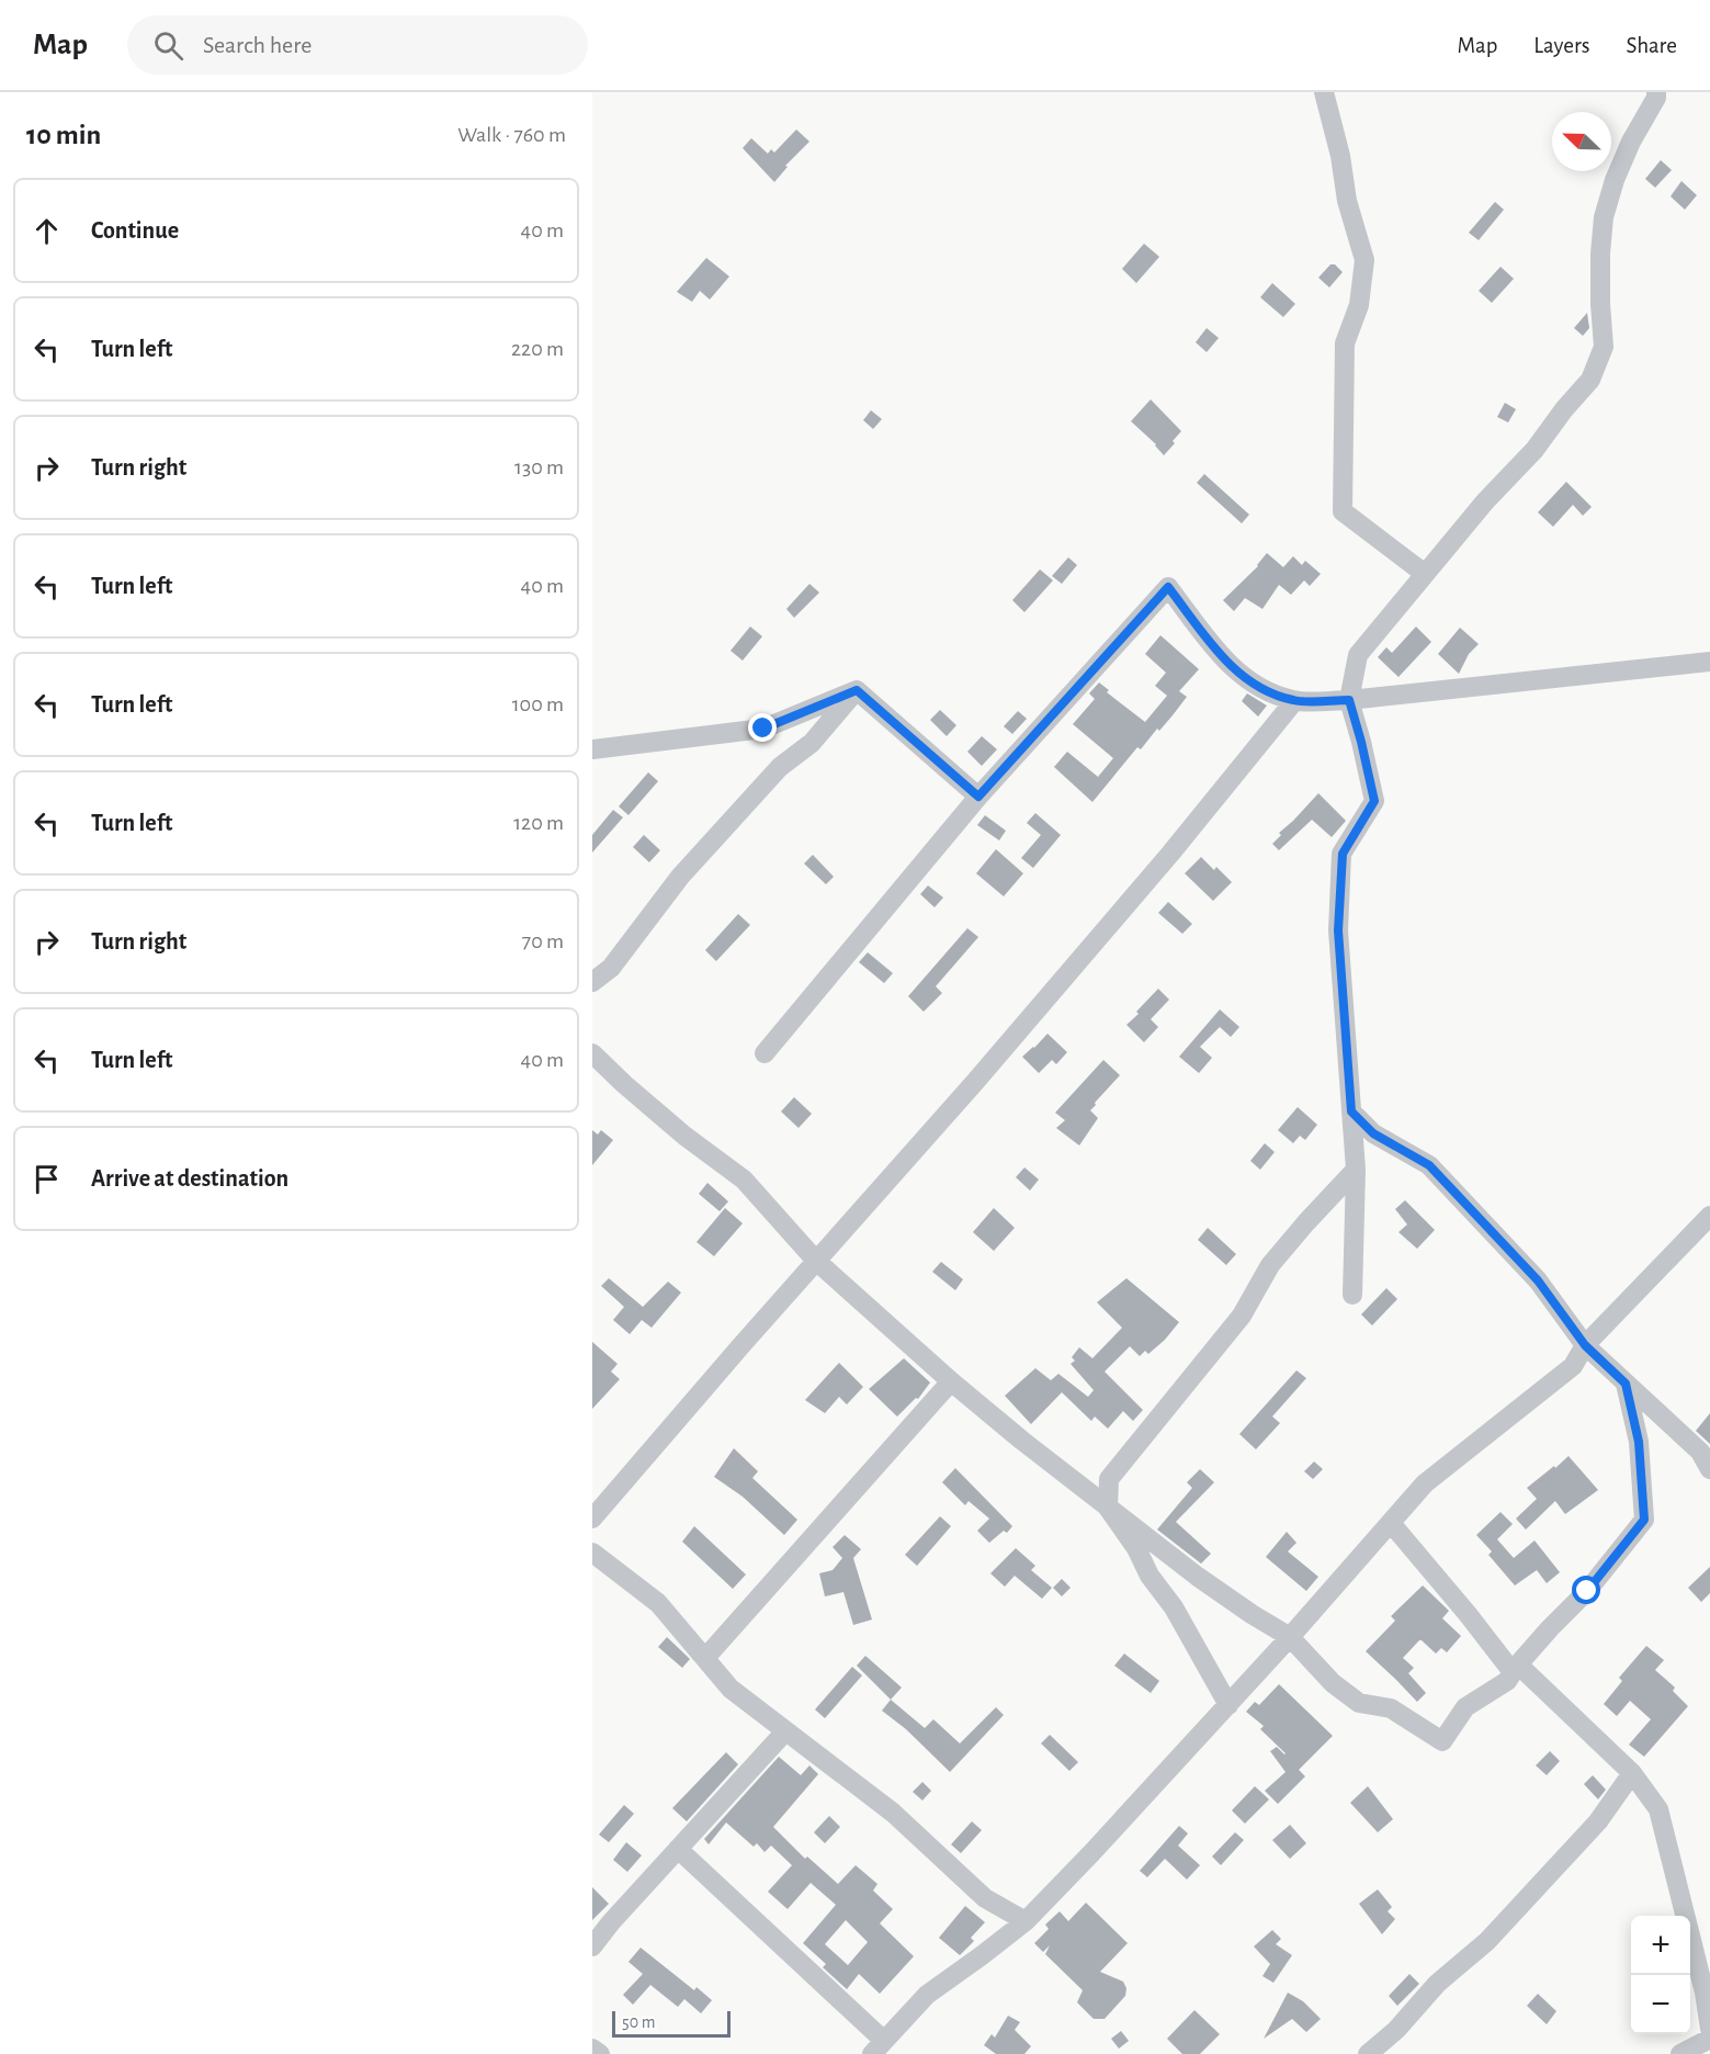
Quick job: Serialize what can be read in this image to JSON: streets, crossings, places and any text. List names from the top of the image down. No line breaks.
{"scale_bar":"50 m","north":"top left","page":{"header":"Map","search":"Search here","nav":["Map","Layers","Share"],"heading":["10 min","Walk · 760 m"],"list":[["Continue","40 m"],["Turn left","220 m"],["Turn right","130 m"],["Turn left","40 m"],["Turn left","100 m"],["Turn left","120 m"],["Turn right","70 m"],["Turn left","40 m"],"Arrive at destination"],"map_buttons":["+","−"],"scale":"50 m"}}
